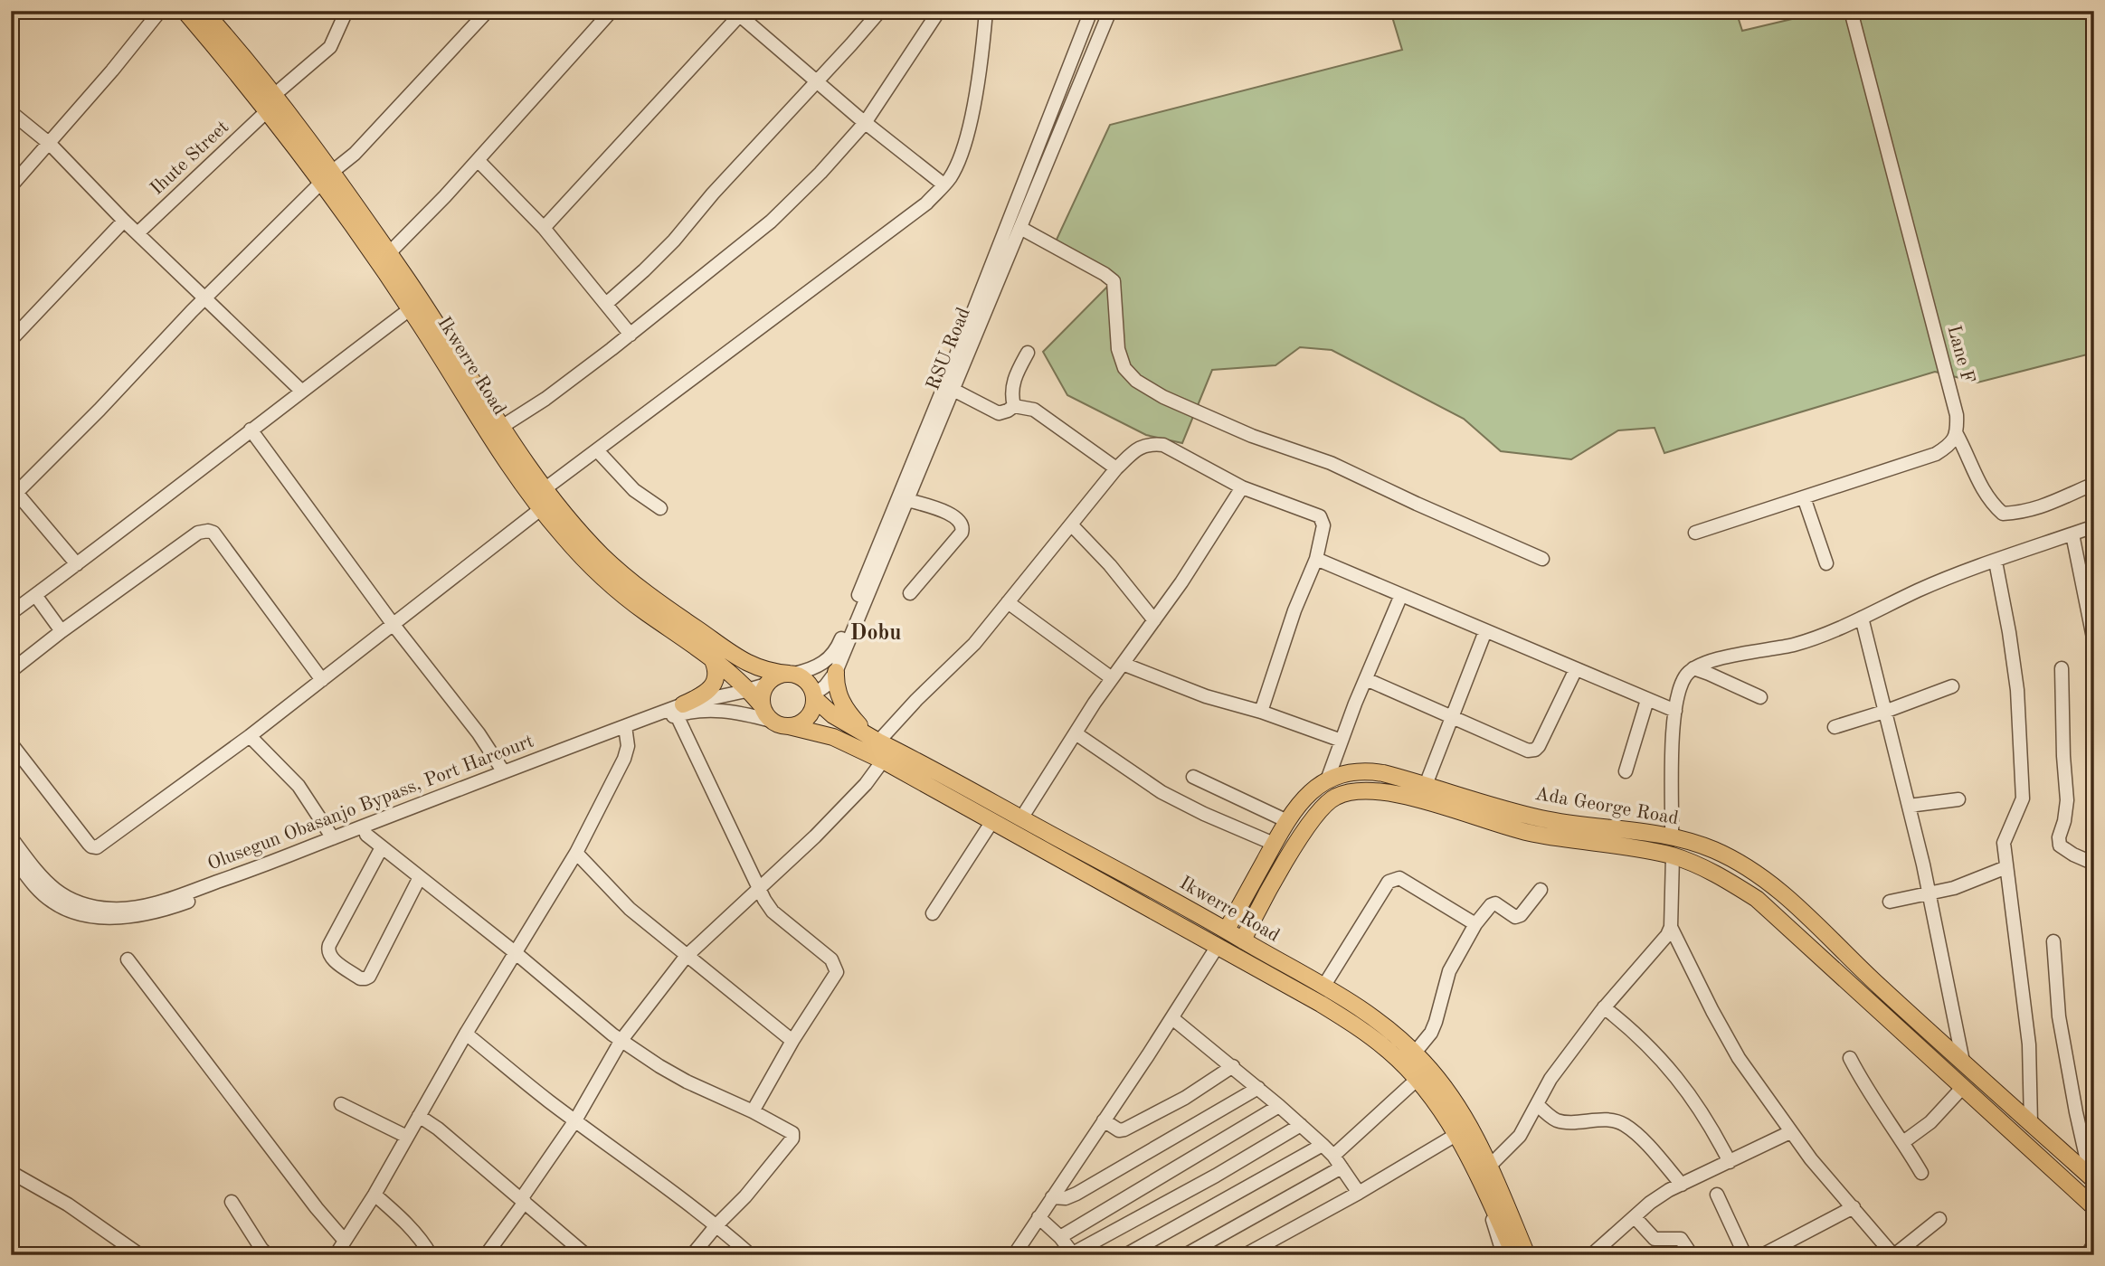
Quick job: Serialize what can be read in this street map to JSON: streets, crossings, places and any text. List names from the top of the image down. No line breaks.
{"streets":{"main road":["Ikwerre Road","Ada George Road"],"street":["Ihute Street","RSU Road","Lane F","Olusegun Obasanjo Bypass, Port Harcourt"]},"crossings":[["Ihute Street","Ikwerre Road"],["RSU Road","Ikwerre Road"],["RSU Road","Olusegun Obasanjo Bypass, Port Harcourt"],["Ikwerre Road","Olusegun Obasanjo Bypass, Port Harcourt"],["Ikwerre Road","Ada George Road"]],"districts":["Dobu"]}
